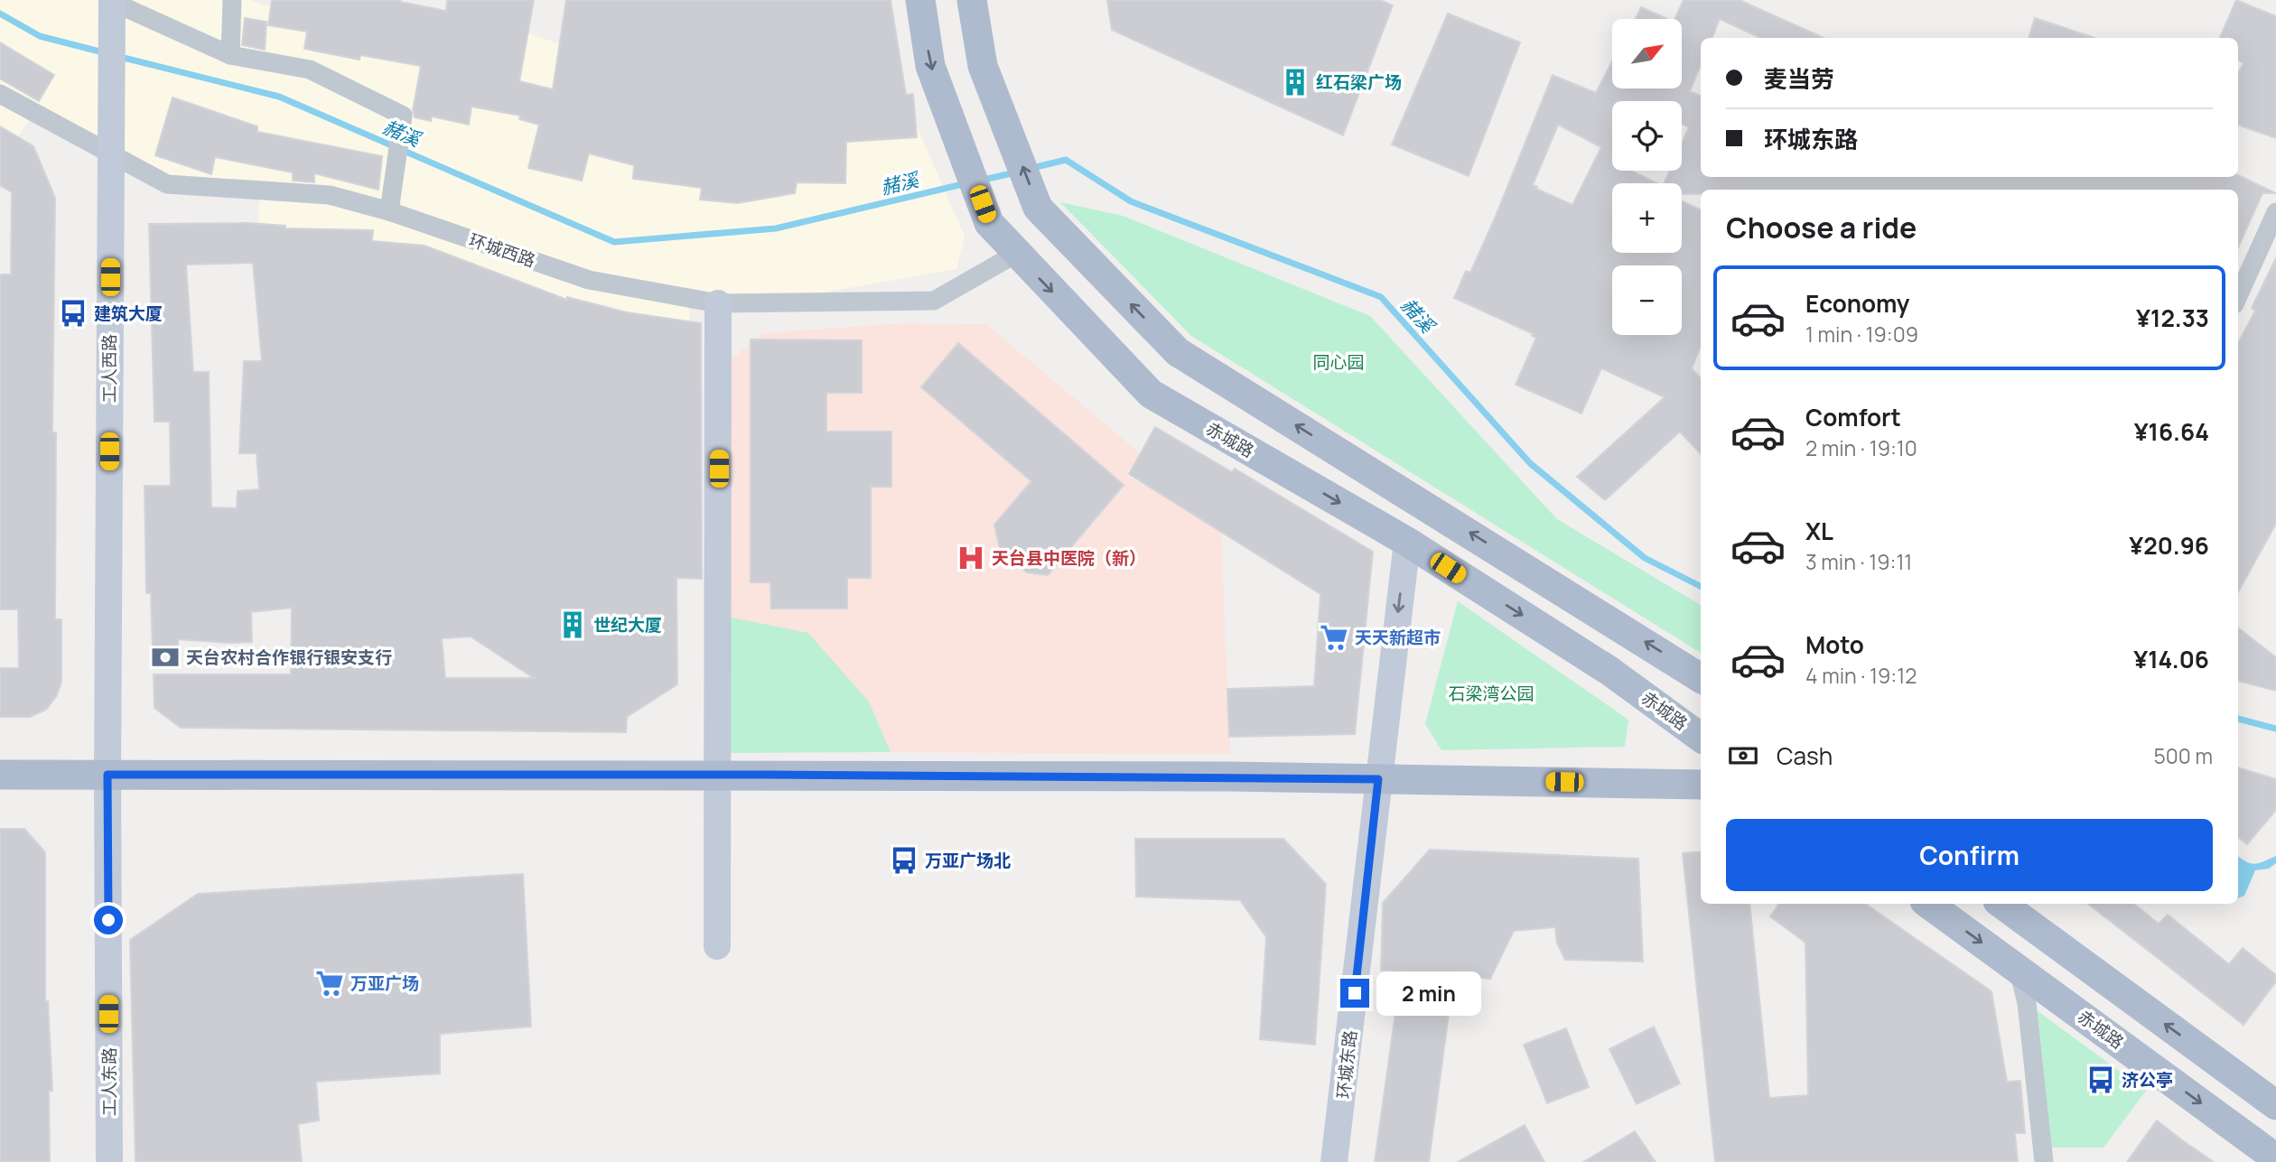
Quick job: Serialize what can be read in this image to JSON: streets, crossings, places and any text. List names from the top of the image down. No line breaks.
{"streets":{"main road":["工人西路","赤城路","环城东路","工人东路"],"street":["环城西路"]},"crossings":[["环城西路","工人西路"],["环城西路","赤城路"],["工人西路","工人东路"],["赤城路","环城东路"]],"one_way":["环城东路"],"water":["赭溪"],"parks":["同心园","石梁湾公园"],"places":{"building":["红石梁广场","世纪大厦"],"bus stop":["建筑大厦","万亚广场北","济公亭"],"hospital":["天台县中医院（新）"],"supermarket":["天天新超市","万亚广场"],"bank":["天台农村合作银行银安支行"]},"north":"top right","page":{"map_buttons":["+","−"],"banner":["麦当劳","环城东路"],"heading":"Choose a ride","list":[{"name":"Economy","note":"1 min · 19:09","value":"¥12.33"},{"name":"Comfort","note":"2 min · 19:10","value":"¥16.64"},{"name":"XL","note":"3 min · 19:11","value":"¥20.96"},{"name":"Moto","note":"4 min · 19:12","value":"¥14.06"}],"pay":["Cash","500 m"],"buttons":"Confirm","bubble":"2 min"}}
